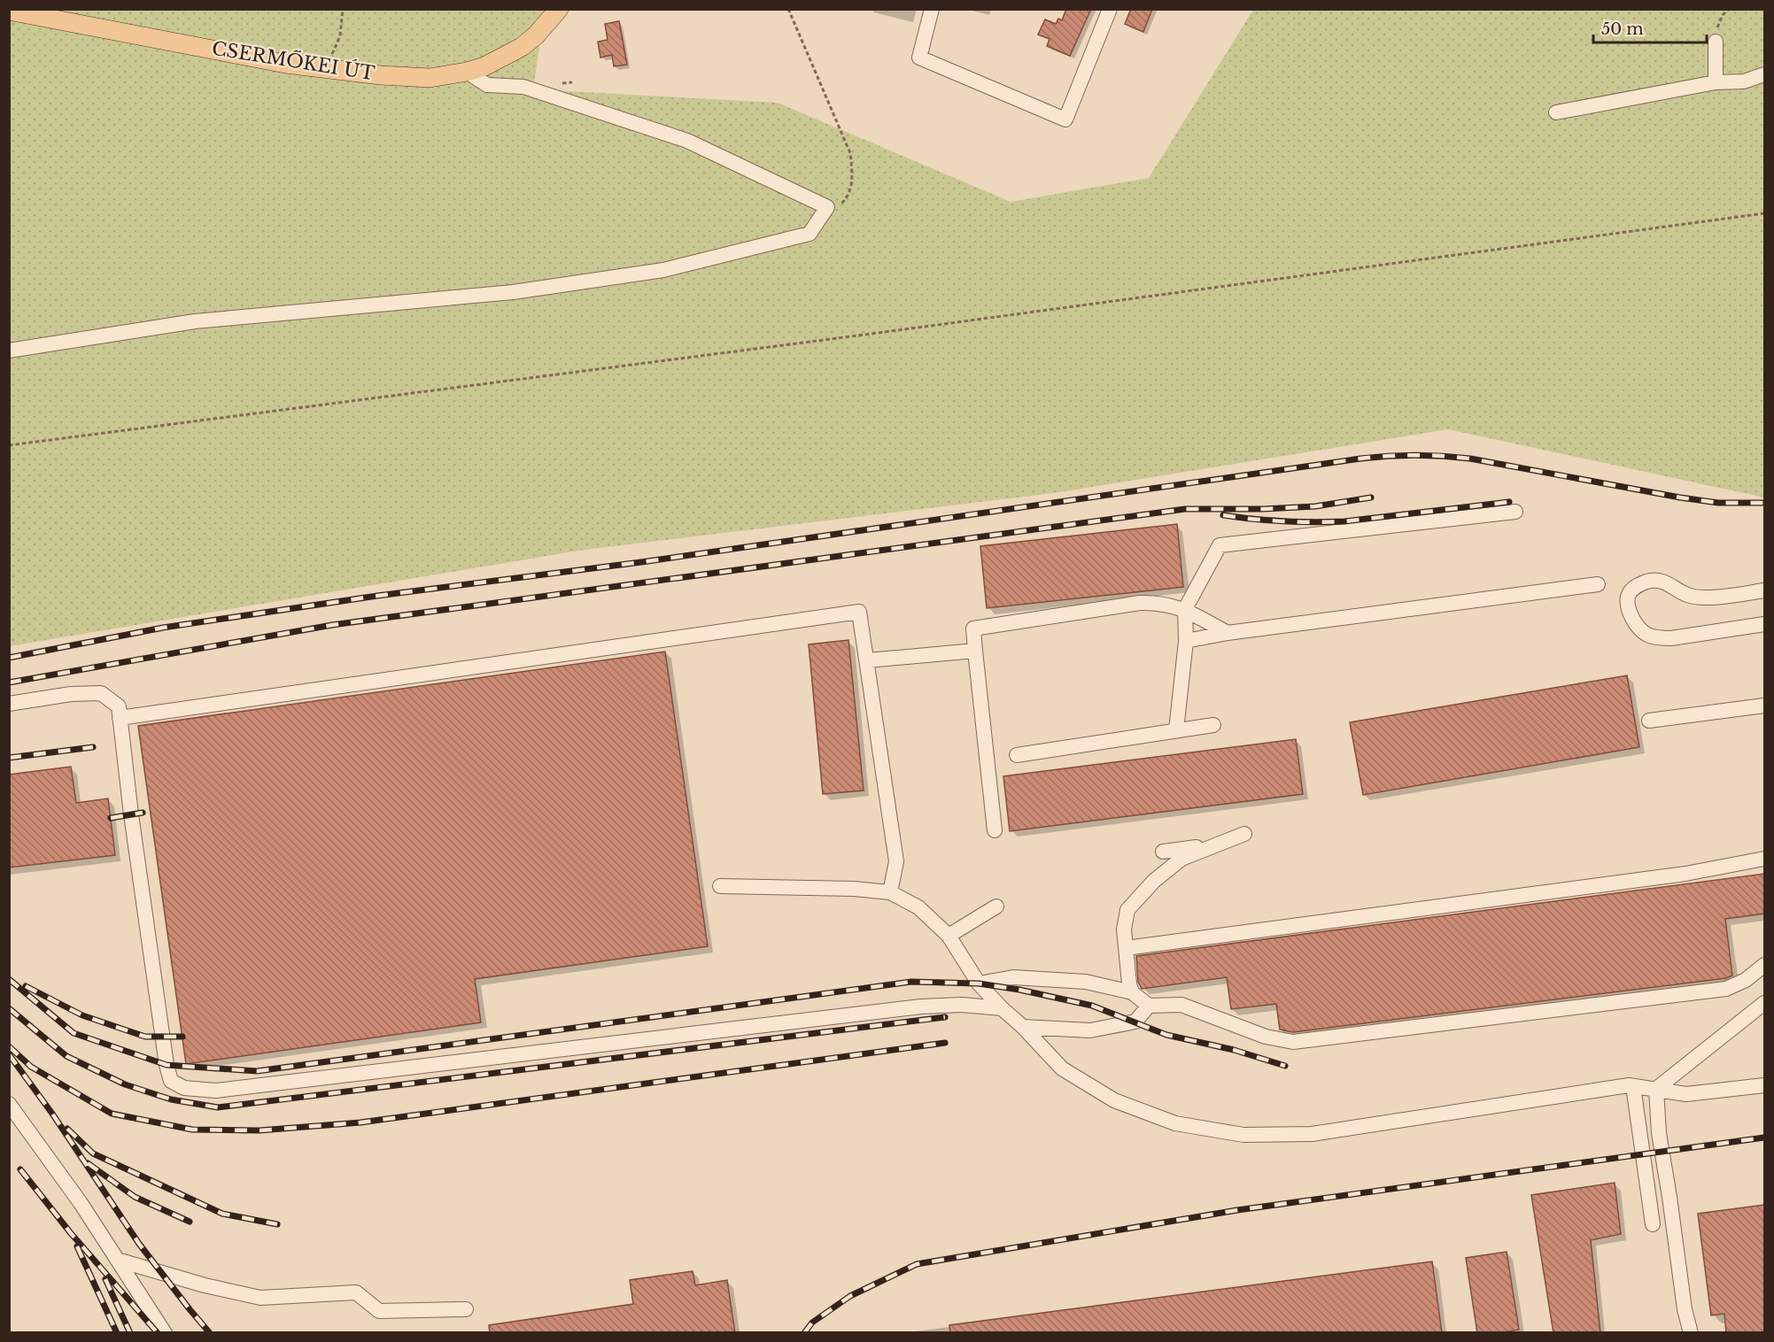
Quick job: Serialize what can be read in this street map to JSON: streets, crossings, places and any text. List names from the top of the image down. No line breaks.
{"streets":{"main road":["CSERMŐKEI ÚT"]},"scale_bar":"50 m"}
